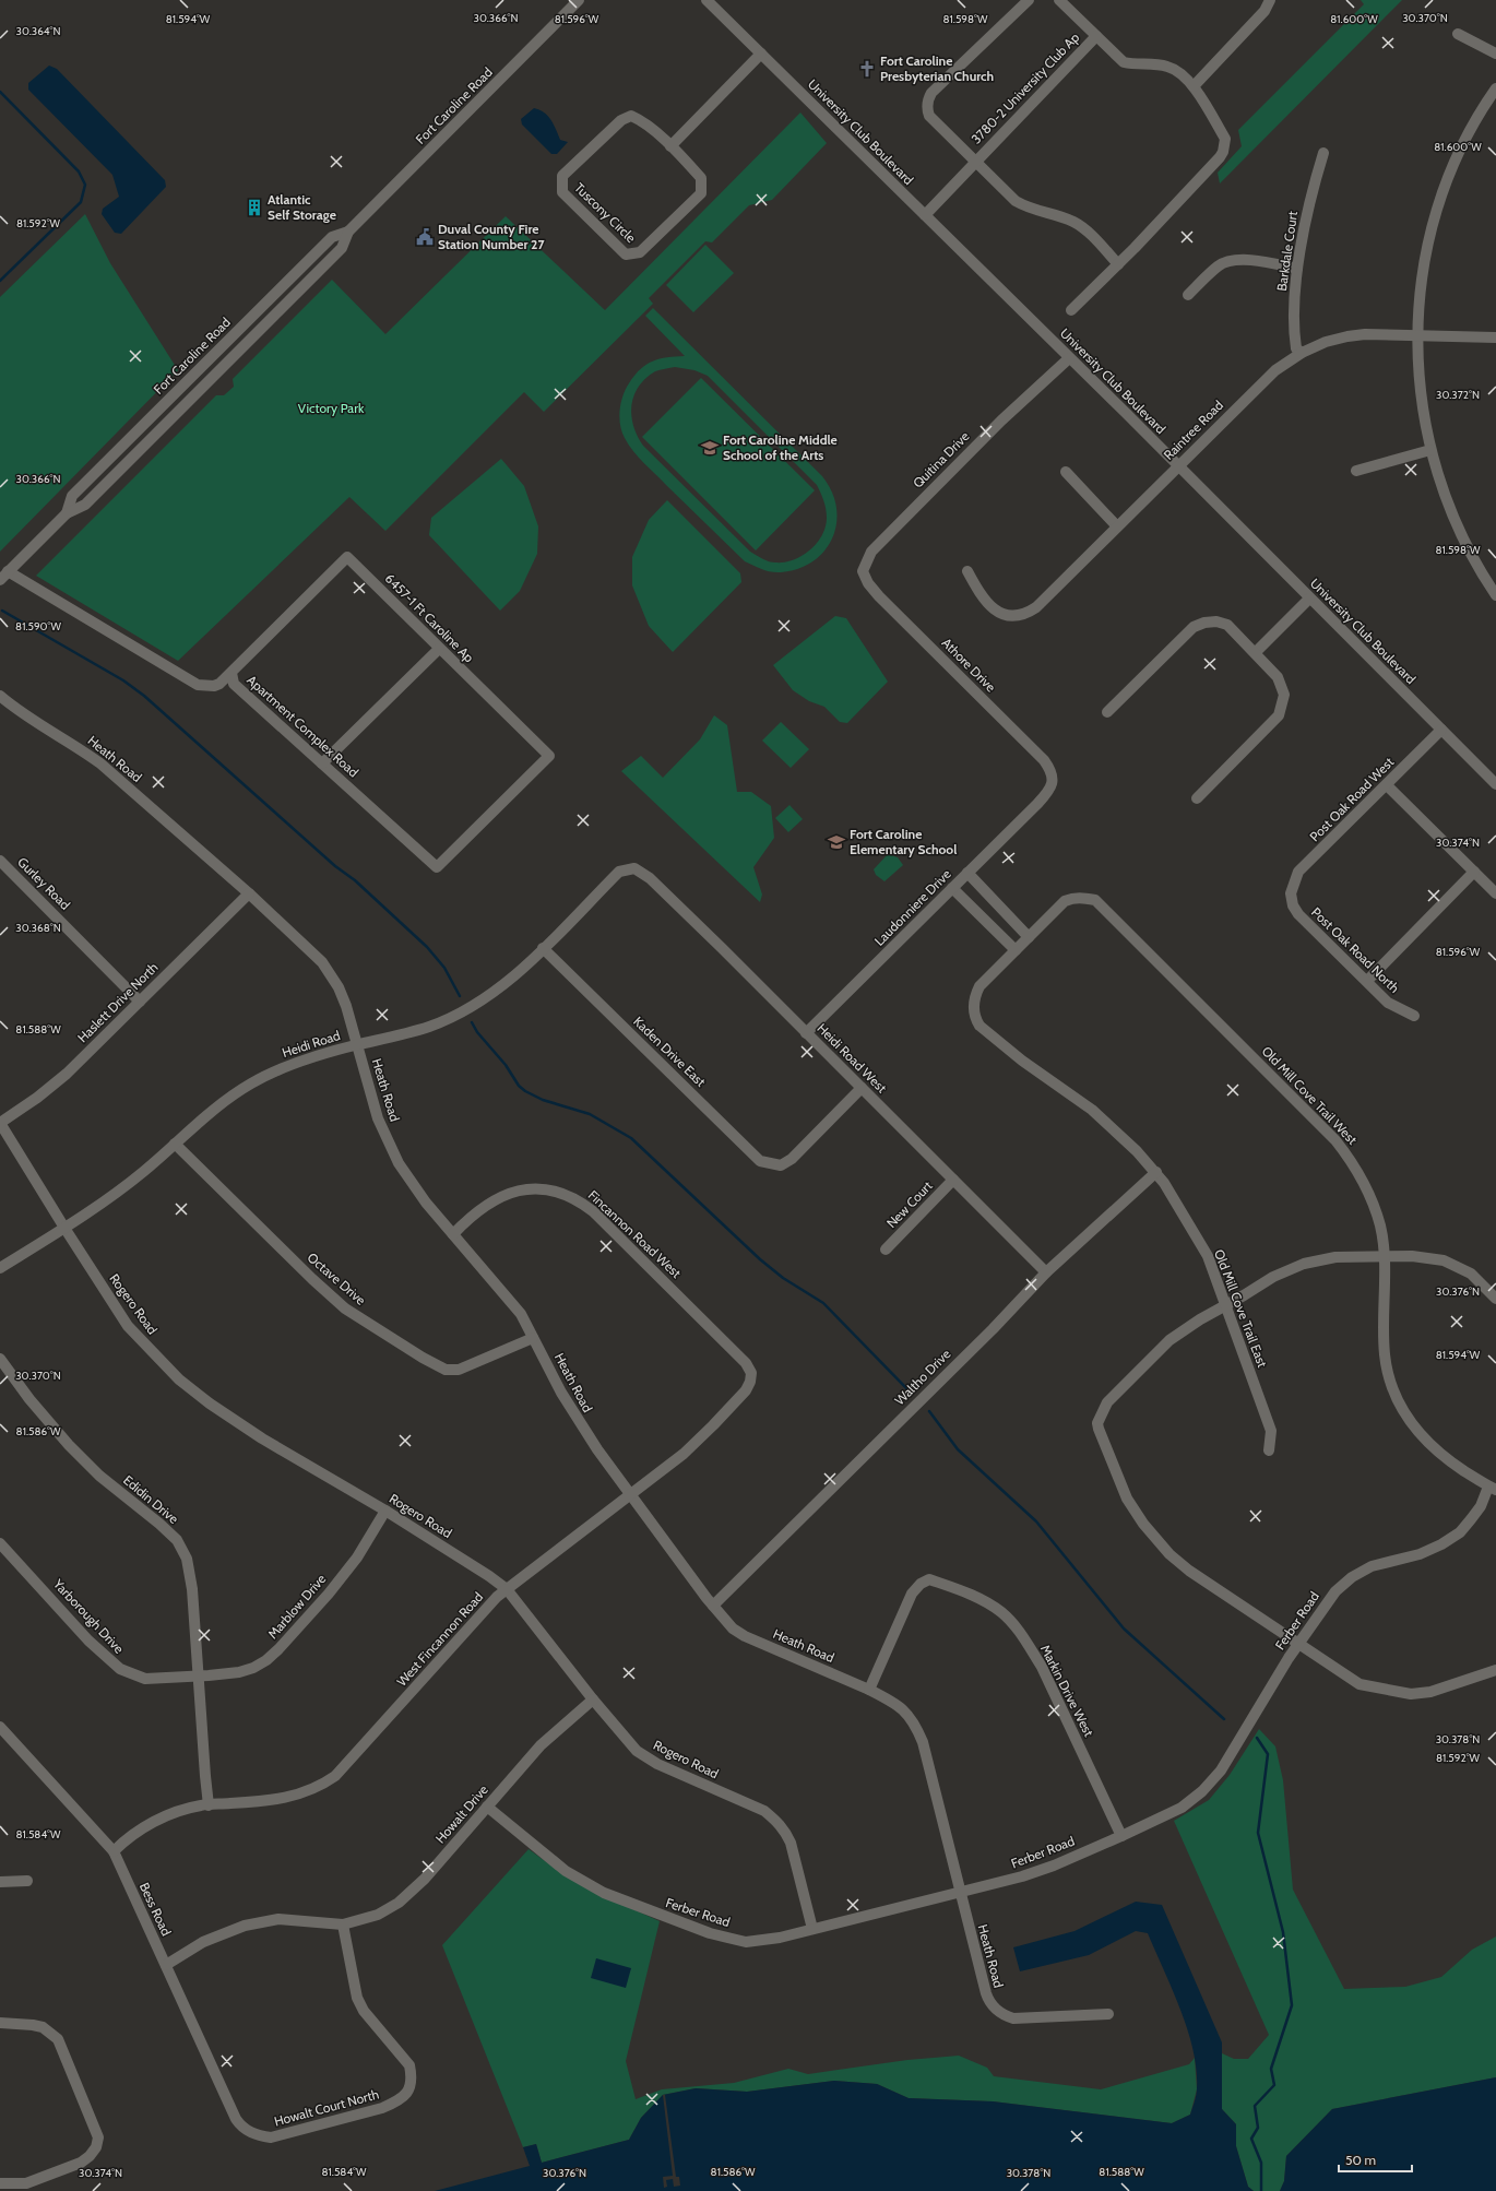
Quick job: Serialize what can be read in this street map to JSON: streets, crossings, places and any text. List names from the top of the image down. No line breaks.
{"streets":{"street":["3780-2 University Club Ap","Fort Caroline Road","University Club Boulevard","Tuscony Circle","Barkdale Court","Raintree Road","Quitina Drive","6457-1 Ft Caroline Ap","Athore Drive","Apartment Complex Road","Heath Road","Post Oak Road West","Gurley Road","Laudonniere Drive","Post Oak Road North","Haslett Drive North","Heidi Road","Kaden Drive East","Heidi Road West","Old Mill Cove Trail West","New Court","Fincannon Road West","Octave Drive","Rogero Road","Old Mill Cove Trail East","Waltho Drive","Edidin Drive","Marblow Drive","Yarborough Drive","Ferber Road","West Fincannon Road","Markin Drive West","Howalt Drive","Bess Road","Howalt Court North"]},"crossings":[["3780-2 University Club Ap","University Club Boulevard"],["Fort Caroline Road","Apartment Complex Road"],["University Club Boulevard","Raintree Road"],["University Club Boulevard","Quitina Drive"],["University Club Boulevard","Post Oak Road West"],["Barkdale Court","Raintree Road"],["Quitina Drive","Athore Drive"],["6457-1 Ft Caroline Ap","Apartment Complex Road"],["Athore Drive","Laudonniere Drive"],["Heath Road","Haslett Drive North"],["Heath Road","Heidi Road"],["Heath Road","Fincannon Road West"],["Heath Road","Octave Drive"],["Heath Road","Waltho Drive"],["Heath Road","Ferber Road"],["Heath Road","West Fincannon Road"],["Heath Road","Markin Drive West"],["Post Oak Road West","Post Oak Road North"],["Gurley Road","Haslett Drive North"],["Laudonniere Drive","Heidi Road West"],["Haslett Drive North","Rogero Road"],["Heidi Road","Kaden Drive East"],["Heidi Road","Heidi Road West"],["Heidi Road","Octave Drive"],["Heidi Road","Rogero Road"],["Kaden Drive East","Heidi Road West"],["Heidi Road West","New Court"],["Heidi Road West","Waltho Drive"],["Old Mill Cove Trail West","Ferber Road"],["Fincannon Road West","West Fincannon Road"],["Rogero Road","Marblow Drive"],["Rogero Road","Ferber Road"],["Rogero Road","West Fincannon Road"],["Rogero Road","Howalt Drive"],["Old Mill Cove Trail East","Waltho Drive"],["Edidin Drive","Marblow Drive"],["Edidin Drive","Yarborough Drive"],["Edidin Drive","West Fincannon Road"],["Marblow Drive","Yarborough Drive"],["Ferber Road","Markin Drive West"],["Ferber Road","Howalt Drive"],["West Fincannon Road","Bess Road"],["Howalt Drive","Bess Road"],["Howalt Drive","Howalt Court North"],["Bess Road","Howalt Court North"]],"parks":["Victory Park"],"places":{"church":["Fort Caroline Presbyterian Church"],"building":["Atlantic Self Storage"],"public building":["Duval County Fire Station Number 27"],"school or university":["Fort Caroline Middle School of the Arts","Fort Caroline Elementary School"]},"scale_bar":"50 m","coordinates":["30.366°N","30.370°N","81.594°W","81.596°W","81.598°W","81.600°W","30.364°N","81.592°W","30.372°N","81.590°W","30.374°N","30.368°N","81.588°W","30.376°N","81.586°W","30.378°N","81.584°W"]}
